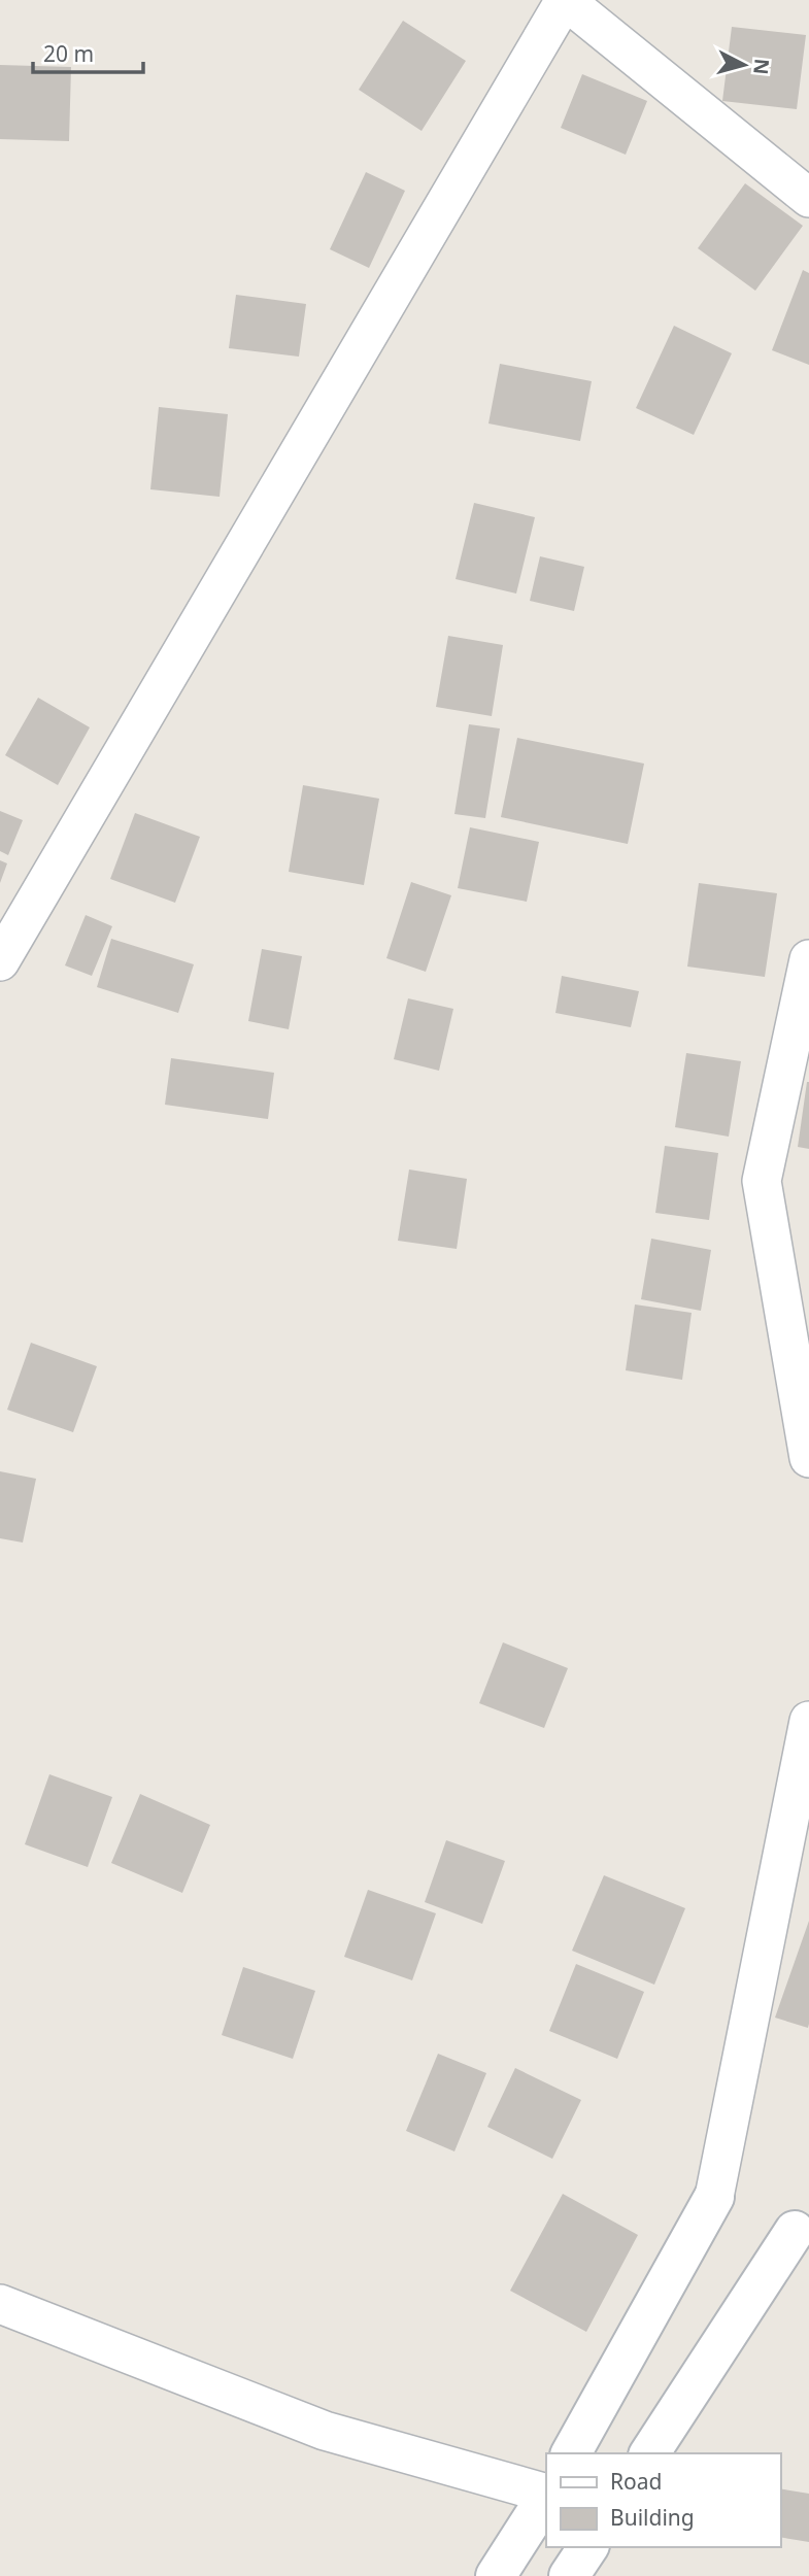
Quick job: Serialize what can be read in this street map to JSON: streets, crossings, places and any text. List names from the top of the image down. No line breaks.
{"legend":["Road","Building"],"scale_bar":"20 m","north":"right"}
